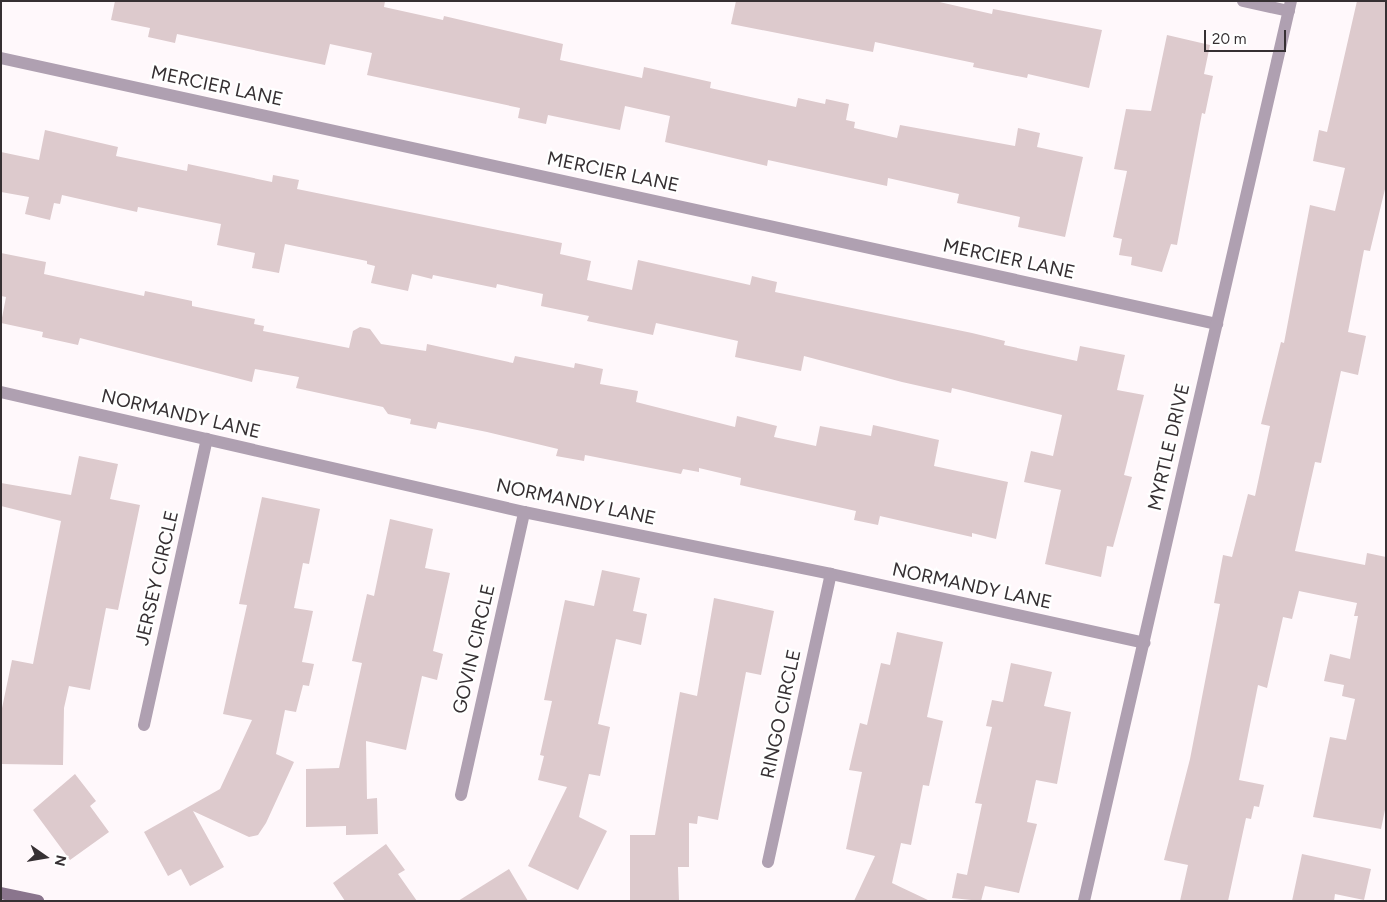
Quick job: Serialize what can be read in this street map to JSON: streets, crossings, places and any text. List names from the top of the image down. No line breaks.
{"streets":{"street":["MERCIER LANE","NORMANDY LANE","MYRTLE DRIVE","JERSEY CIRCLE","GOVIN CIRCLE","RINGO CIRCLE"]},"crossings":[["MERCIER LANE","MYRTLE DRIVE"],["NORMANDY LANE","MYRTLE DRIVE"],["NORMANDY LANE","JERSEY CIRCLE"],["NORMANDY LANE","GOVIN CIRCLE"],["NORMANDY LANE","RINGO CIRCLE"]],"scale_bar":"20 m","north":"right"}
